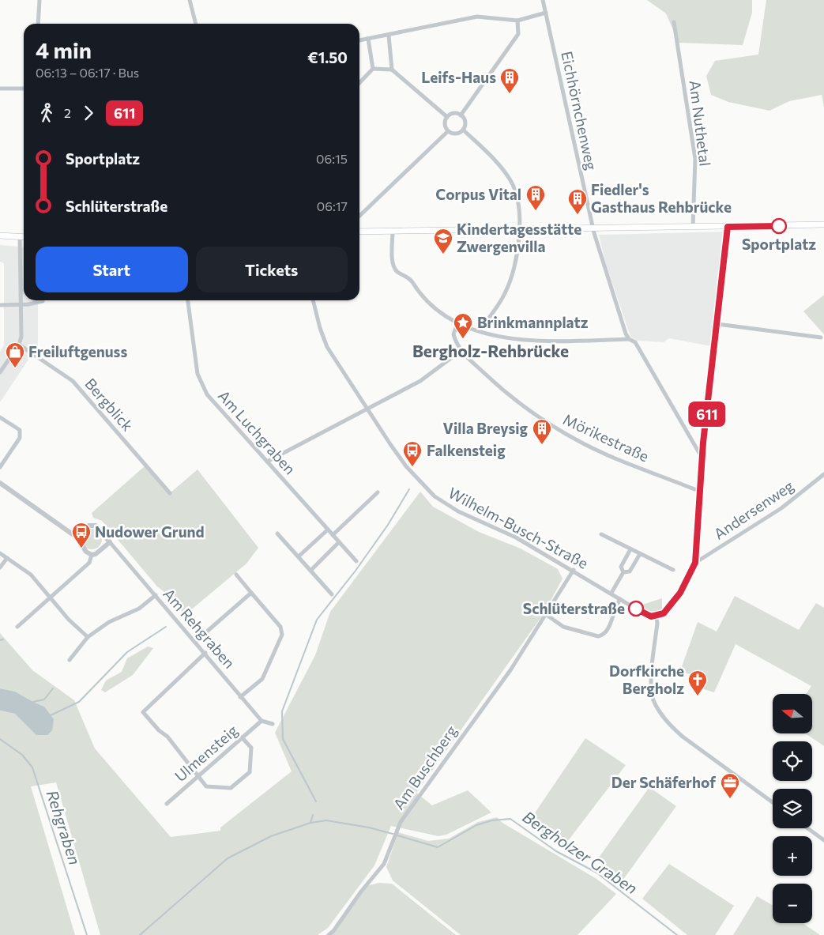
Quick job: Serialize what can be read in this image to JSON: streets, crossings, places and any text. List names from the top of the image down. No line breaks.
{"streets":{"street":["Eichhörnchenweg","Am Nuthetal","Bergblick","Am Luchgraben","Mörikestraße","Andersenweg","Wilhelm-Busch-Straße","Am Rehgraben","Ulmensteig","Am Buschberg"]},"crossings":[["Wilhelm-Busch-Straße","Am Buschberg"],["Am Rehgraben","Ulmensteig"]],"districts":["Bergholz-Rehbrücke"],"water":["Rehgraben","Bergholzer Graben"],"places":{"building":["Leifs-Haus","Corpus Vital","Fiedler's Gasthaus Rehbrücke","Villa Breysig"],"other":["Sportplatz","Schlüterstraße"],"school or university":["Kindertagesstätte Zwergenvilla"],"place":["Brinkmannplatz"],"shop":["Freiluftgenuss"],"bus stop":["Falkensteig","Nudower Grund"],"church":["Dorfkirche Bergholz"],"office":["Der Schäferhof"]},"lines":["bus line 611"],"north":"left","page":{"on_map":"611","heading":["4 min","06:13 – 06:17 · Bus","€1.50"],"legs":["2","611"],"list":[{"name":"Sportplatz","value":"06:15"},{"name":"Schlüterstraße","value":"06:17"}],"buttons":["Start","Tickets"],"map_buttons":["+","−"]}}
